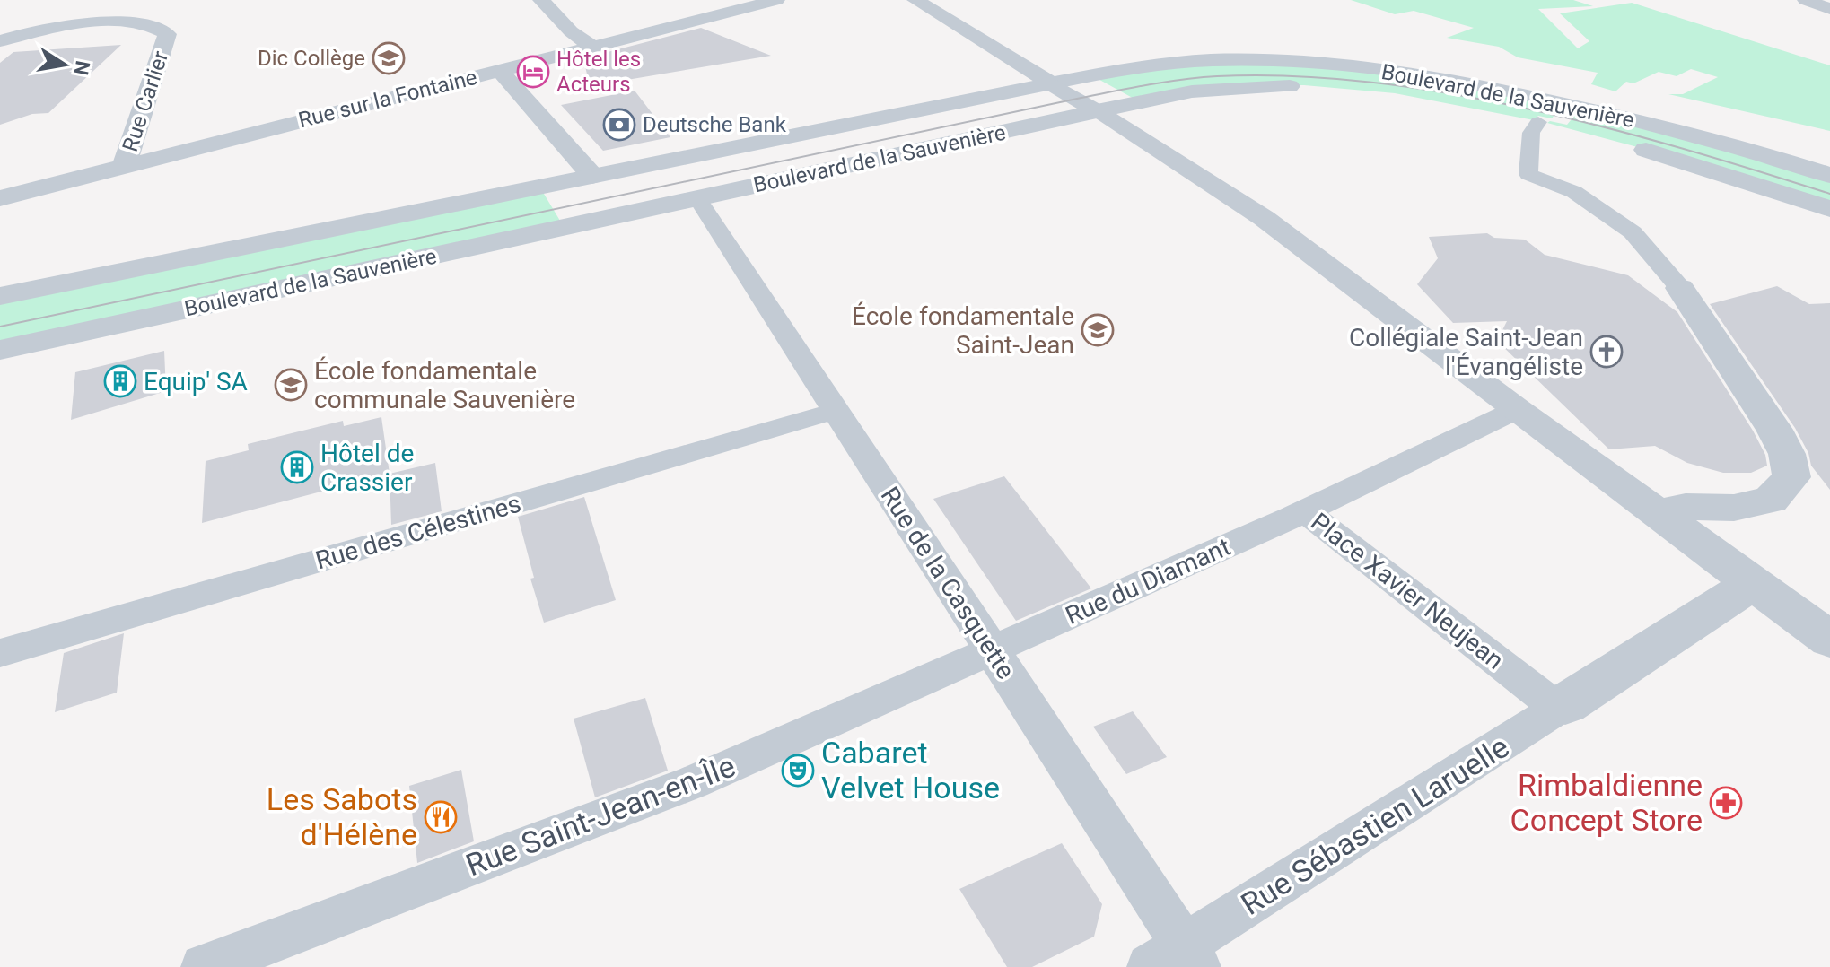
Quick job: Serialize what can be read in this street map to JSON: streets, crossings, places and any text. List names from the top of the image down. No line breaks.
{"streets":{"street":["Boulevard de la Sauvenière","Rue sur la Fontaine","Rue Carlier","Rue des Célestines","Rue du Diamant","Rue de la Casquette","Place Xavier Neujean","Rue Saint-Jean-en-Île","Rue Sébastien Laruelle"]},"crossings":[["Boulevard de la Sauvenière","Rue de la Casquette"],["Rue sur la Fontaine","Rue Carlier"],["Rue des Célestines","Rue de la Casquette"],["Rue du Diamant","Rue de la Casquette"],["Rue du Diamant","Place Xavier Neujean"],["Rue du Diamant","Rue Saint-Jean-en-Île"],["Rue de la Casquette","Rue Saint-Jean-en-Île"],["Rue de la Casquette","Rue Sébastien Laruelle"],["Place Xavier Neujean","Rue Sébastien Laruelle"]],"places":{"school or university":["Dic Collège","École fondamentale Saint-Jean","École fondamentale communale Sauvenière"],"hotel":["Hôtel les Acteurs"],"bank":["Deutsche Bank"],"church":["Collégiale Saint-Jean l'Évangéliste"],"building":["Equip' SA","Hôtel de Crassier"],"theatre":["Cabaret Velvet House"],"pharmacy":["Rimbaldienne Concept Store"],"restaurant":["Les Sabots d'Hélène"]},"north":"right"}
